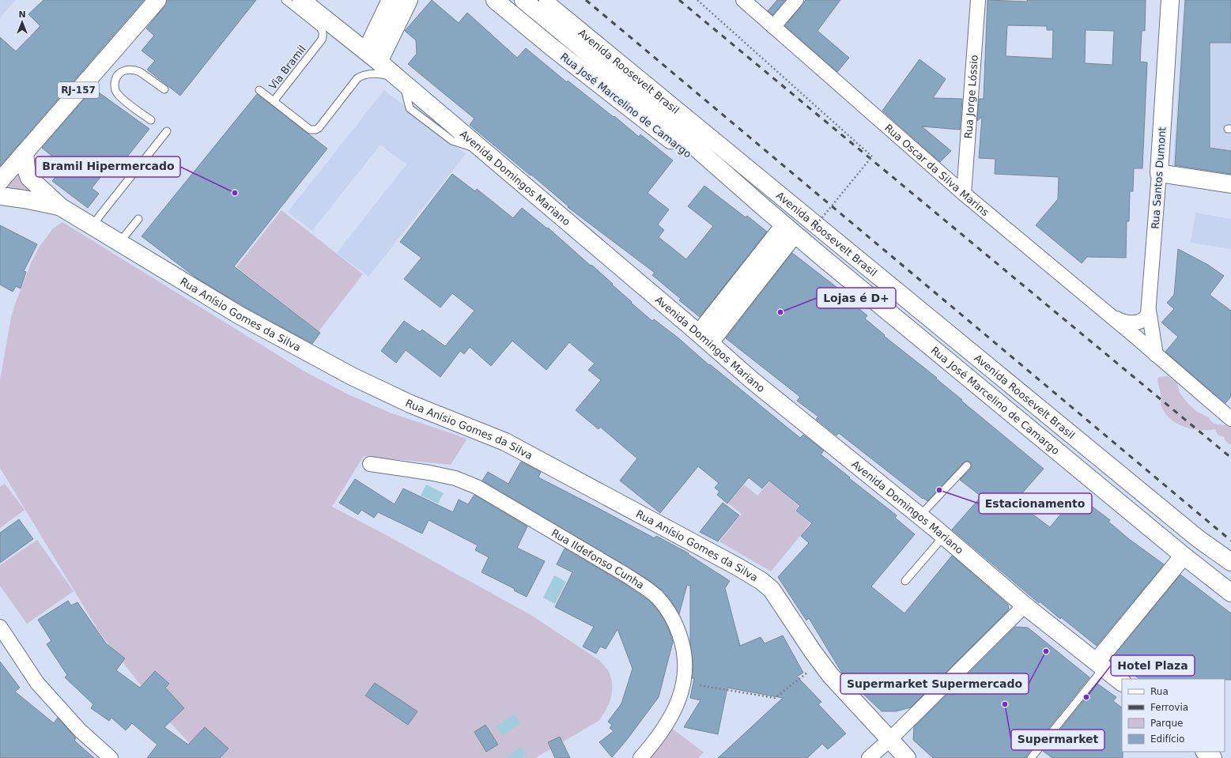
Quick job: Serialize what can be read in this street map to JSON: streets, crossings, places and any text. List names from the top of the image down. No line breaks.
{"streets":{"street":["Avenida Roosevelt Brasil","RJ-157","Rua Jorge Lóssio","Rua José Marcelino de Camargo","Rua Oscar da Silva Marins","Avenida Domingos Mariano","Rua Santos Dumont","Rua Anísio Gomes da Silva","Rua Ildefonso Cunha"],"lane":["Via Bramil"]},"crossings":[["Via Bramil","Avenida Domingos Mariano"],["RJ-157","Rua Anísio Gomes da Silva"],["Rua Jorge Lóssio","Rua Oscar da Silva Marins"],["Rua Oscar da Silva Marins","Rua Santos Dumont"]],"places":["Bramil Hipermercado","Lojas é D+","Estacionamento","Supermarket Supermercado","Hotel Plaza","Supermarket"],"legend":["Rua","Ferrovia","Parque","Edifício"],"north":"top"}
